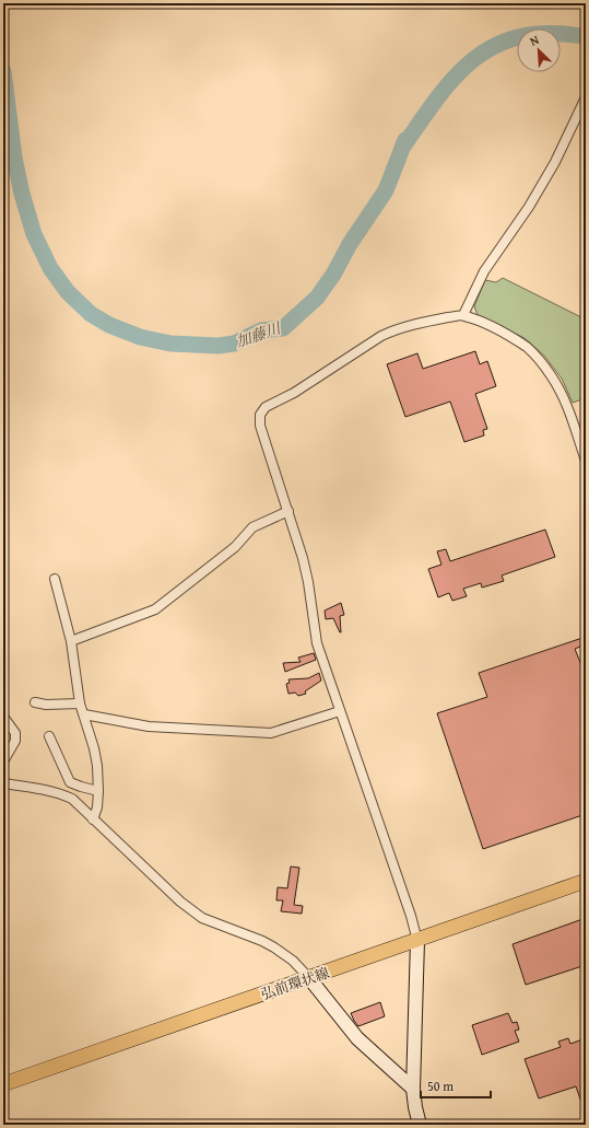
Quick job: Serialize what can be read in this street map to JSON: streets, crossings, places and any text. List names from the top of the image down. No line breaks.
{"streets":{"main road":["弘前環状線"]},"water":["加藤川"],"scale_bar":"50 m","north":"top left"}
